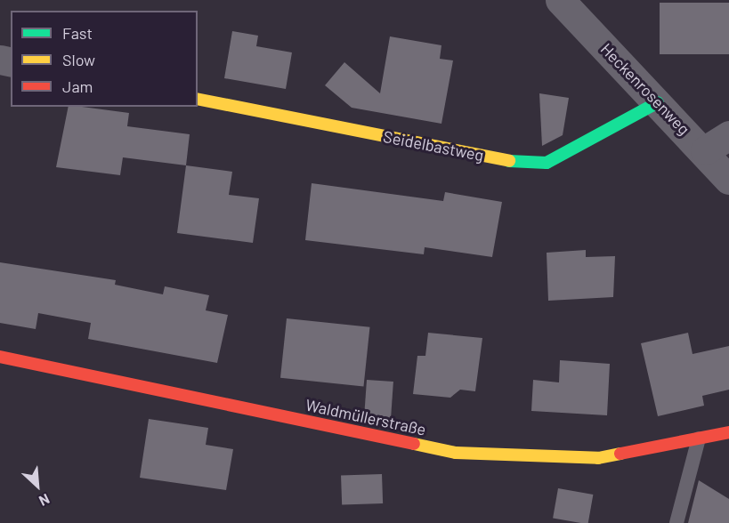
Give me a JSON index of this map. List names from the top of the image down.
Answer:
{
  "streets": {
    "street": ["Heckenrosenweg", "Seidelbastweg", "Waldmüllerstraße"]
  },
  "crossings": [
    ["Heckenrosenweg", "Seidelbastweg"]
  ],
  "legend": ["Fast", "Slow", "Jam"],
  "north": "bottom right"
}
